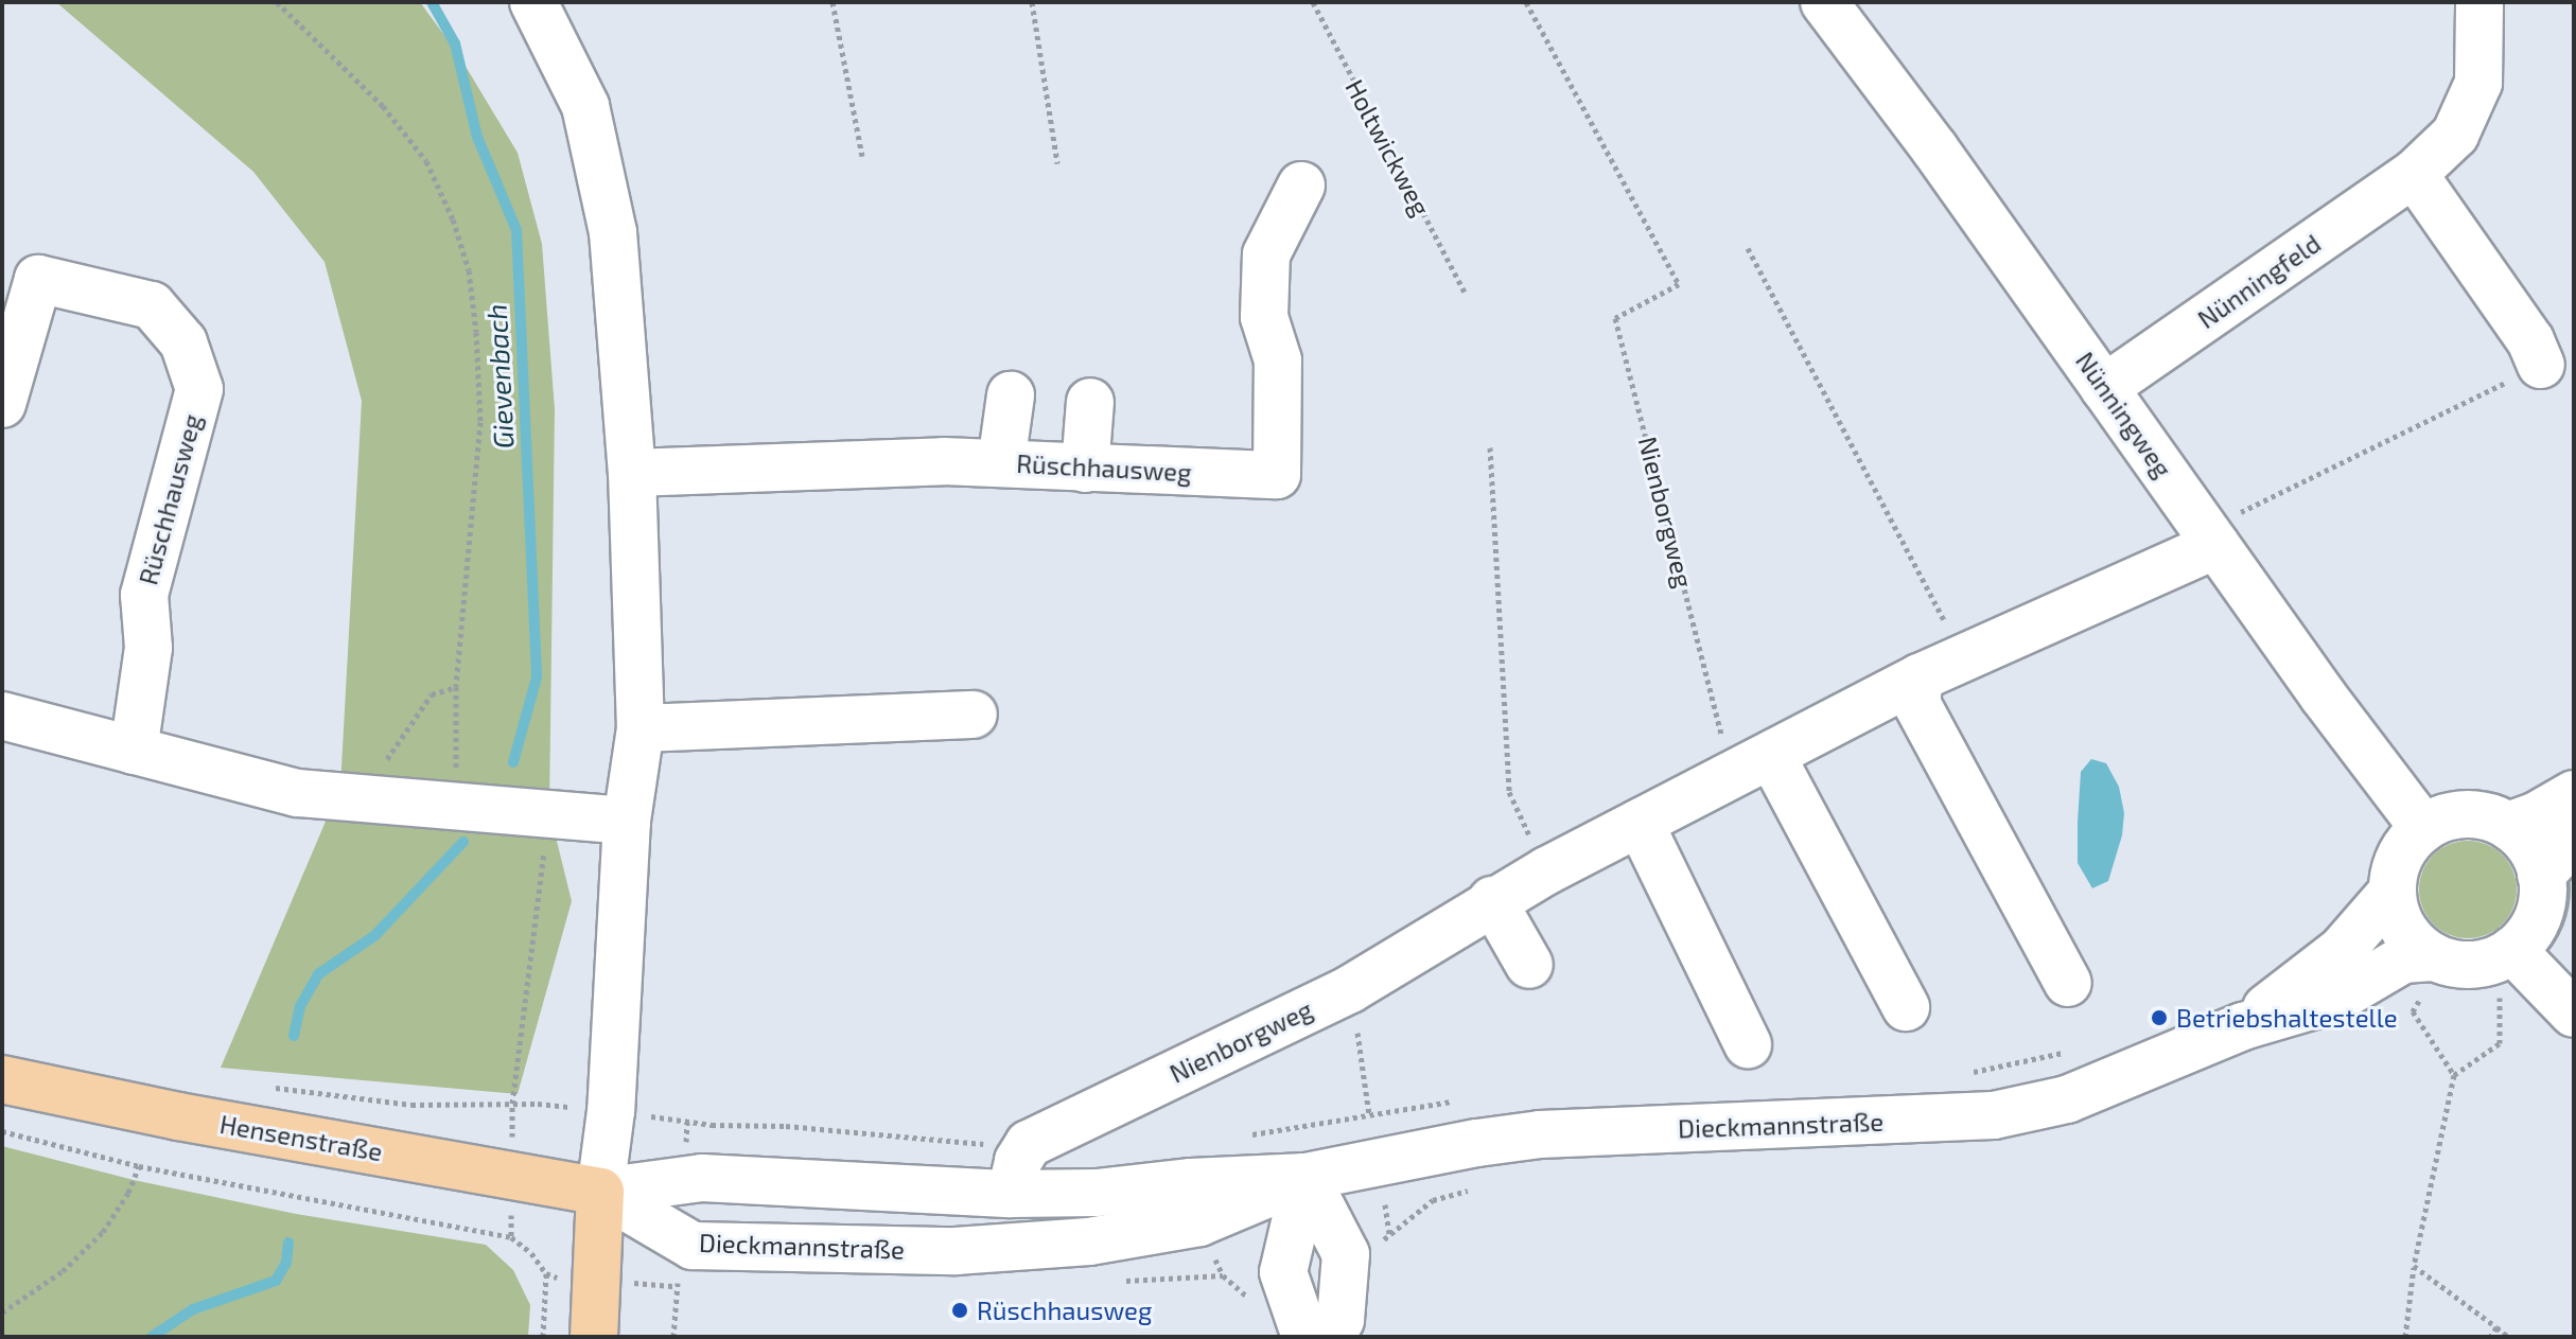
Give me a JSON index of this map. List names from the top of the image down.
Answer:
{
  "streets": {
    "main road": ["Hensenstraße"],
    "street": [
      "Nünningfeld",
      "Nünningweg",
      "Rüschhausweg",
      "Nienborgweg",
      "Dieckmannstraße"
    ],
    "path": ["Holtwickweg"]
  },
  "crossings": [
    ["Nünningfeld", "Nünningweg"],
    ["Nünningweg", "Nienborgweg"],
    ["Nünningweg", "Dieckmannstraße"],
    ["Nienborgweg", "Dieckmannstraße"],
    ["Dieckmannstraße", "Hensenstraße"]
  ],
  "water": ["Gievenbach"],
  "places": ["Betriebshaltestelle", "Rüschhausweg"]
}
